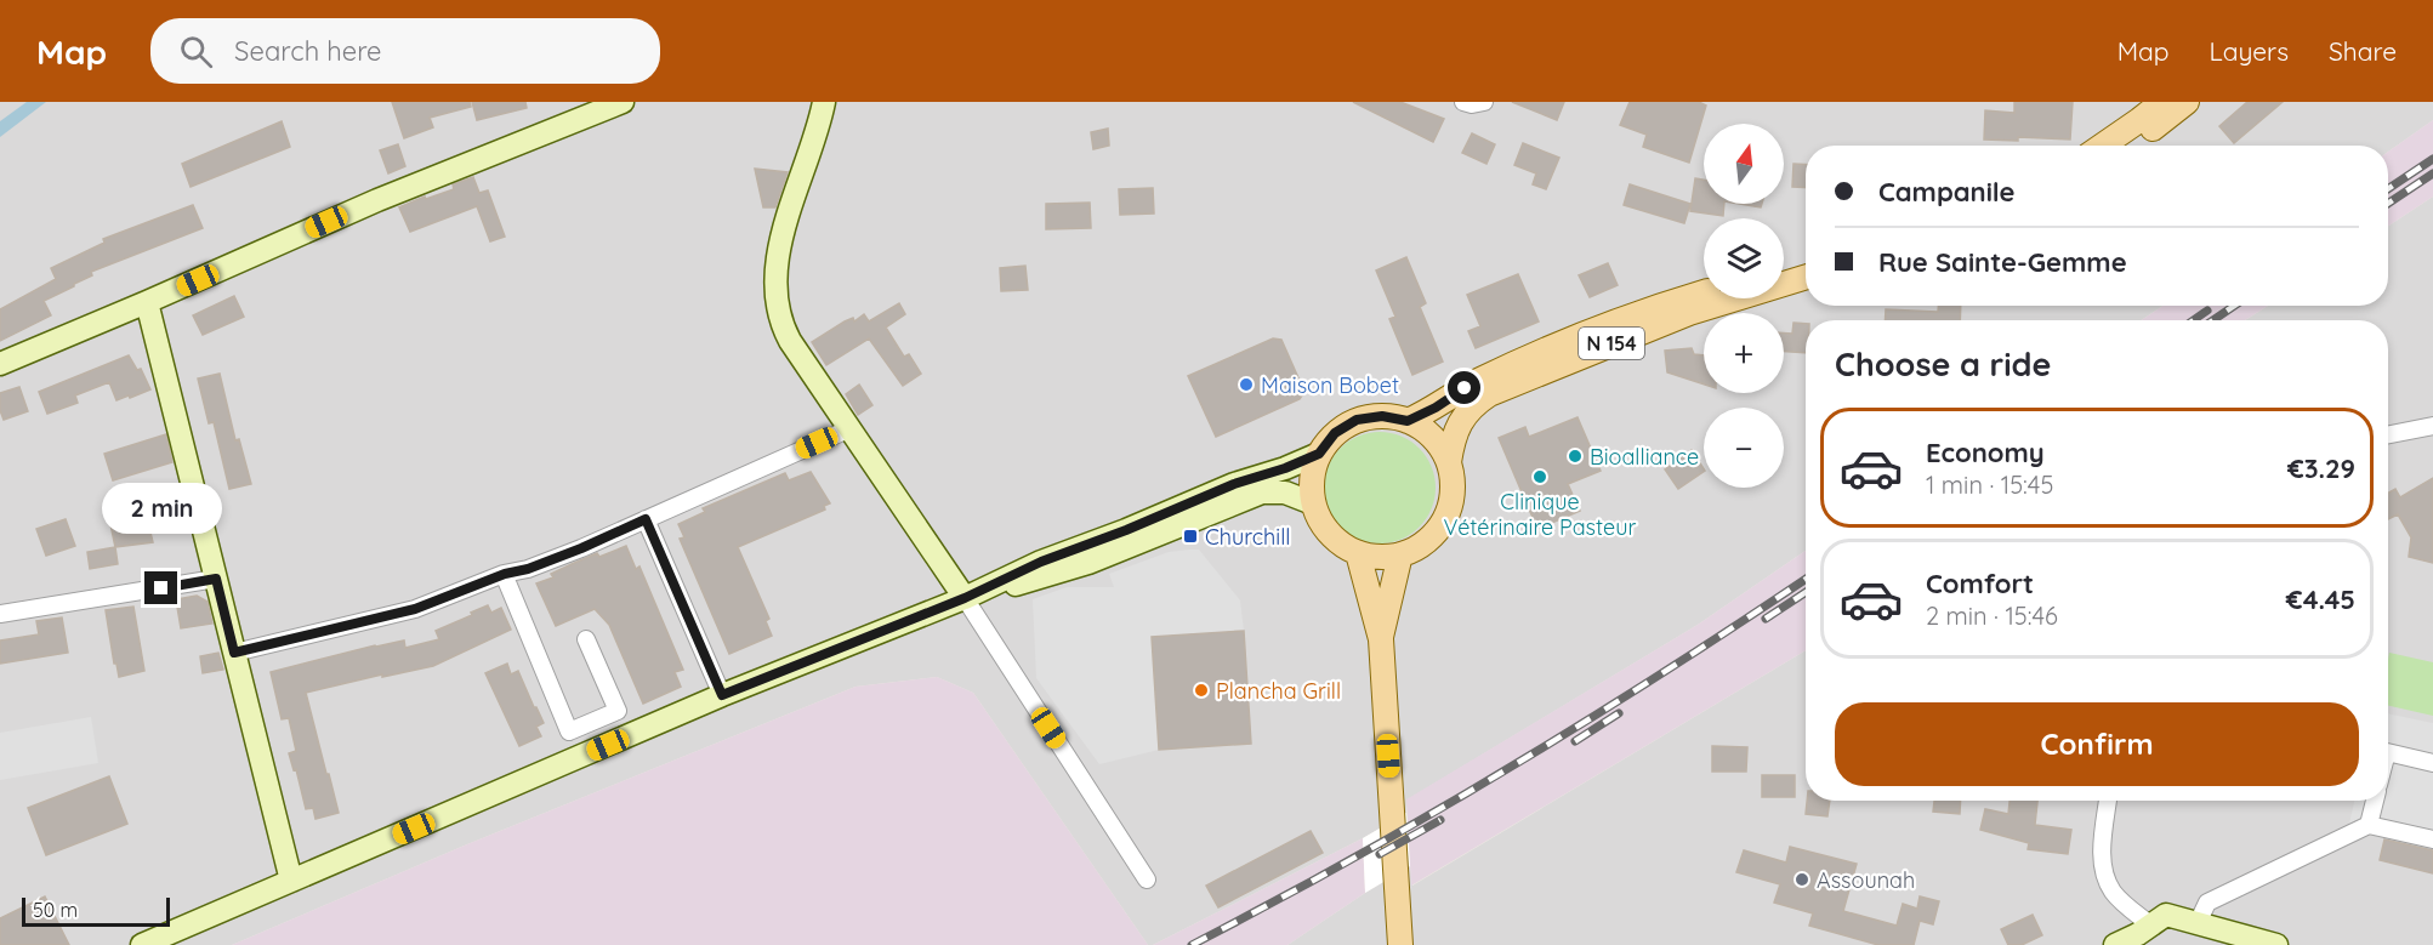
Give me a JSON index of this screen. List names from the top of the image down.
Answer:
{
  "streets": {
    "main road": ["N 154"]
  },
  "places": {
    "other": [
      "Maison Bobet",
      "Bioalliance",
      "Clinique Vétérinaire Pasteur",
      "Plancha Grill",
      "Assounah"
    ],
    "transit": ["Churchill"]
  },
  "scale_bar": "50 m",
  "north": "top",
  "page": {
    "header": "Map",
    "search": "Search here",
    "nav": ["Map", "Layers", "Share"],
    "map_buttons": ["+", "−"],
    "banner": ["Campanile", "Rue Sainte-Gemme"],
    "heading": "Choose a ride",
    "list": [
      {
        "name": "Economy",
        "note": "1 min · 15:45",
        "value": "€3.29"
      },
      {
        "name": "Comfort",
        "note": "2 min · 15:46",
        "value": "€4.45"
      }
    ],
    "bubble": "2 min",
    "buttons": "Confirm",
    "scale": "50 m"
  }
}
